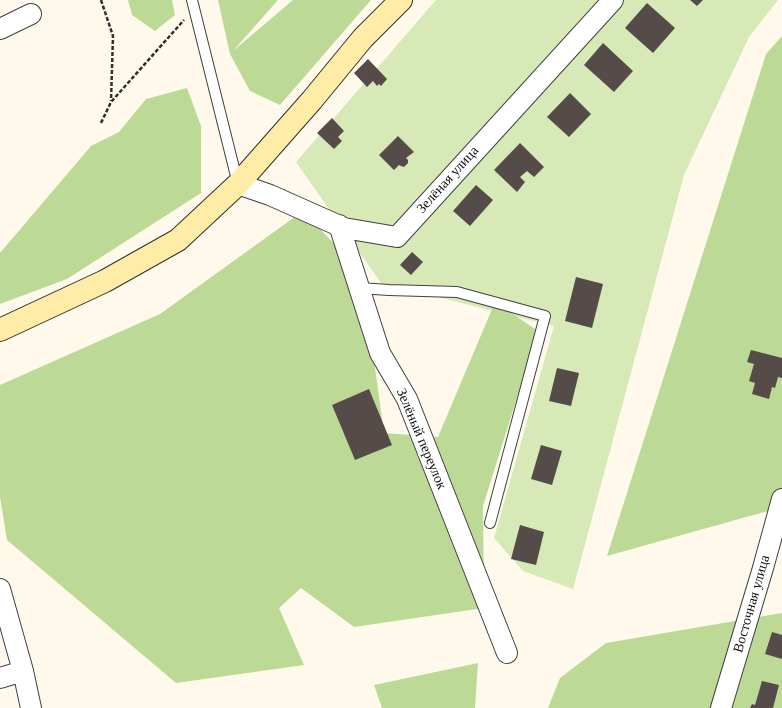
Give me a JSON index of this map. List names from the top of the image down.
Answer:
{
  "streets": {
    "street": ["Зелёная улица", "Зелёный переулок", "Восточная улица"]
  },
  "crossings": [
    ["Зелёная улица", "Зелёный переулок"]
  ]
}
